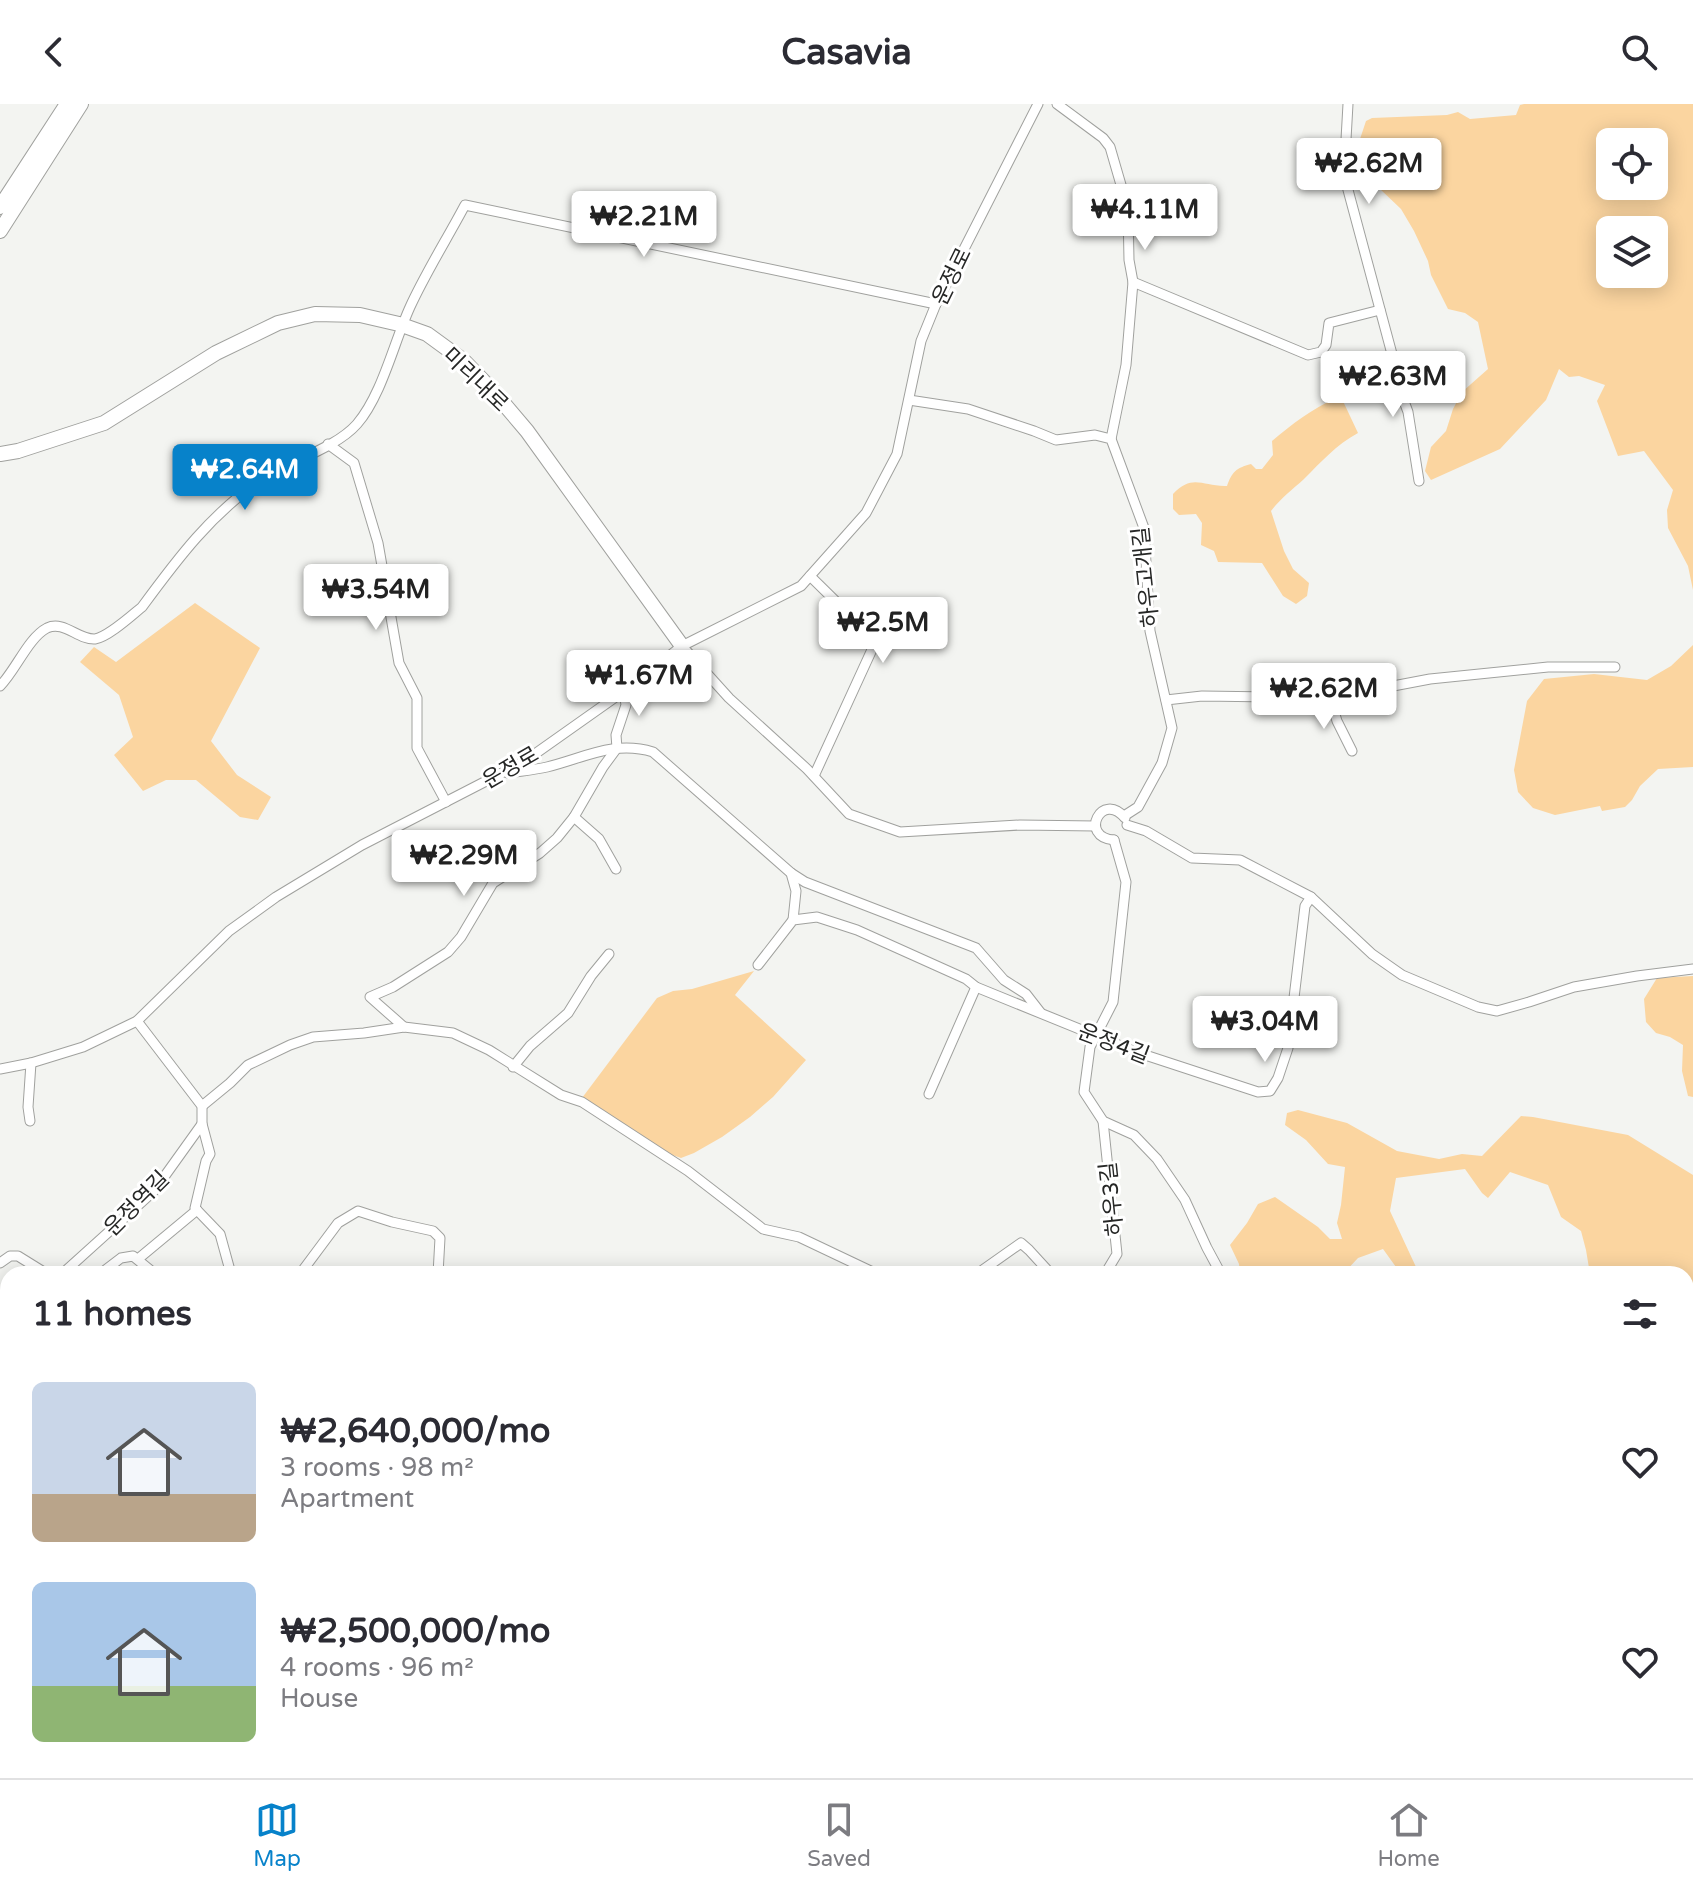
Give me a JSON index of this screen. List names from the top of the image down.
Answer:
{
  "streets": {
    "street": [
      "운정로",
      "미리내로",
      "하우고개길",
      "운정4길",
      "하우3길",
      "운정역길"
    ]
  },
  "crossings": [
    ["운정로", "미리내로"],
    ["운정로", "운정4길"]
  ],
  "page": {
    "header": "Casavia",
    "price": [
      "₩2.62M",
      "₩4.11M",
      "₩2.21M",
      "₩2.63M",
      "₩2.64M",
      "₩3.54M",
      "₩2.5M",
      "₩1.67M",
      "₩2.62M",
      "₩2.29M",
      "₩3.04M"
    ],
    "heading": "11 homes",
    "list": [
      {
        "name": "₩2,640,000/mo",
        "note": "3 rooms · 98 m² · Apartment"
      },
      {
        "name": "₩2,500,000/mo",
        "note": "4 rooms · 96 m² · House"
      }
    ],
    "tabs": ["Map", "Saved", "Home"]
  }
}
